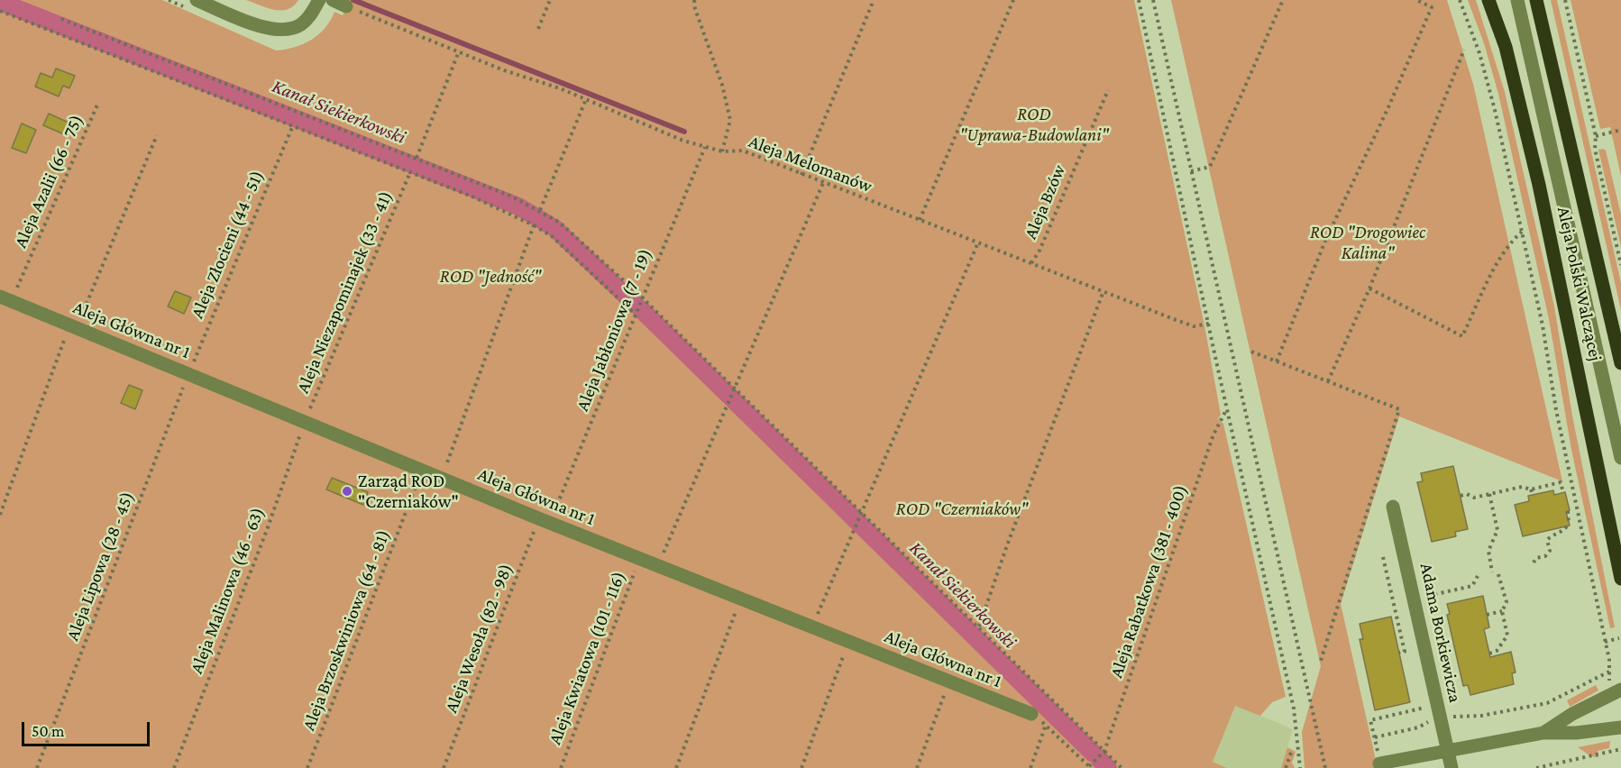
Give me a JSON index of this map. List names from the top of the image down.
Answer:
{
  "streets": {
    "main road": ["Aleja Polski Walczącej"],
    "street": ["Aleja Główna nr 1", "Adama Borkiewicza"],
    "path": [
      "Aleja Melomanów",
      "Aleja Azalii (66 - 75)",
      "Aleja Bzów",
      "Aleja Złocieni (44 - 51)",
      "Aleja Niezapominajek (33 - 41)",
      "Aleja Jabłoniowa (7 - 19)",
      "Aleja Lipowa (28 - 45)",
      "Aleja Rabatkowa (381 - 400)",
      "Aleja Malinowa (46 - 63)",
      "Aleja Brzoskwiniowa (64 - 81)",
      "Aleja Wesoła (82 - 98)",
      "Aleja Kwiatowa (101 - 116)"
    ]
  },
  "crossings": [
    ["Aleja Melomanów", "Aleja Bzów"],
    ["Aleja Melomanów", "Aleja Jabłoniowa (7 - 19)"],
    ["Aleja Azalii (66 - 75)", "Aleja Główna nr 1"],
    ["Aleja Złocieni (44 - 51)", "Aleja Główna nr 1"],
    ["Aleja Złocieni (44 - 51)", "Aleja Lipowa (28 - 45)"],
    ["Aleja Niezapominajek (33 - 41)", "Aleja Główna nr 1"],
    ["Aleja Niezapominajek (33 - 41)", "Aleja Malinowa (46 - 63)"],
    ["Aleja Główna nr 1", "Aleja Jabłoniowa (7 - 19)"],
    ["Aleja Główna nr 1", "Aleja Lipowa (28 - 45)"],
    ["Aleja Główna nr 1", "Aleja Malinowa (46 - 63)"],
    ["Aleja Główna nr 1", "Aleja Brzoskwiniowa (64 - 81)"],
    ["Aleja Główna nr 1", "Aleja Wesoła (82 - 98)"],
    ["Aleja Główna nr 1", "Aleja Kwiatowa (101 - 116)"],
    ["Aleja Jabłoniowa (7 - 19)", "Aleja Wesoła (82 - 98)"]
  ],
  "water": ["Kanał Siekierkowski"],
  "parks": [
    "ROD \"Uprawa-Budowlani\"",
    "ROD \"Drogowiec Kalina\"",
    "ROD \"Jedność\"",
    "ROD \"Czerniaków\""
  ],
  "places": ["Zarząd ROD \"Czerniaków\""],
  "scale_bar": "50 m"
}
